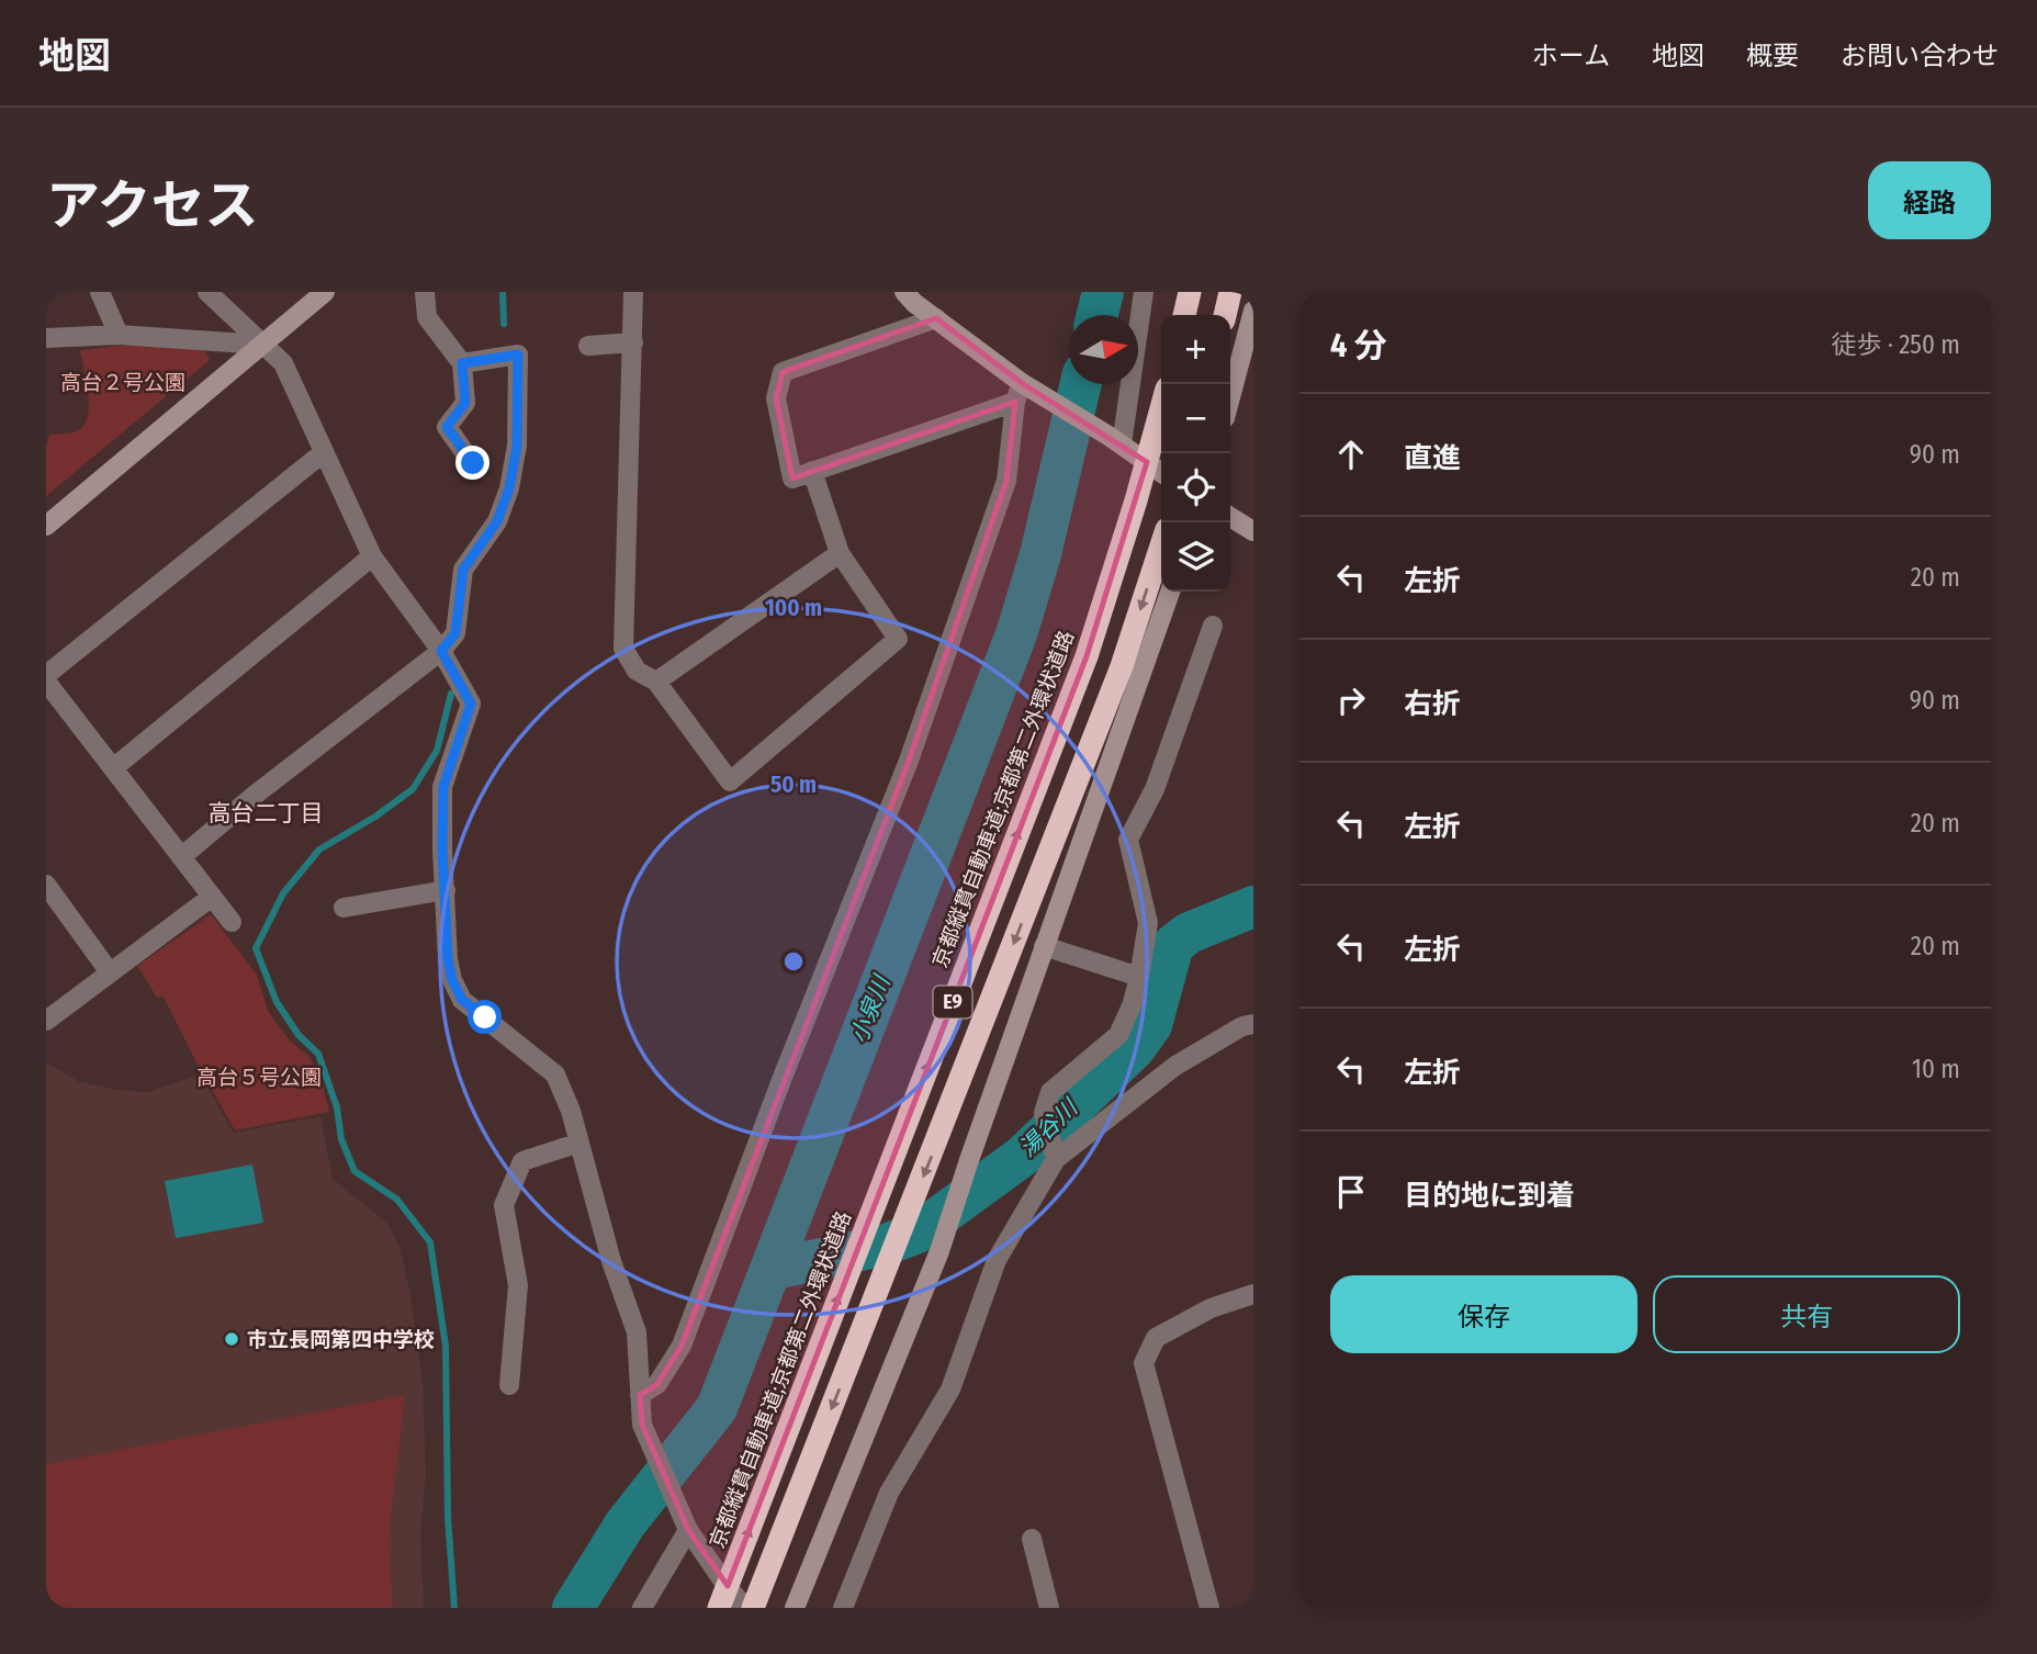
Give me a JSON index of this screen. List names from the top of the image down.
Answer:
{
  "streets": {
    "highway": ["京都縦貫自動車道;京都第二外環状道路", "E9"]
  },
  "districts": ["高台二丁目"],
  "water": ["小泉川", "湯谷川"],
  "parks": ["高台２号公園", "高台５号公園"],
  "places": ["市立長岡第四中学校"],
  "north": "right",
  "page": {
    "header": "地図",
    "nav": [
      "ホーム",
      "地図",
      "概要",
      "お問い合わせ"
    ],
    "title": "アクセス",
    "buttons": [
      "経路",
      ["保存", "共有"]
    ],
    "heading": ["4 分", "徒歩 · 250 m"],
    "map_buttons": ["+", "−"],
    "list": [
      ["直進", "90 m"],
      ["左折", "20 m"],
      ["右折", "90 m"],
      ["左折", "20 m"],
      ["左折", "20 m"],
      ["左折", "10 m"],
      "目的地に到着"
    ]
  },
  "rings": ["100 m", "50 m"]
}
